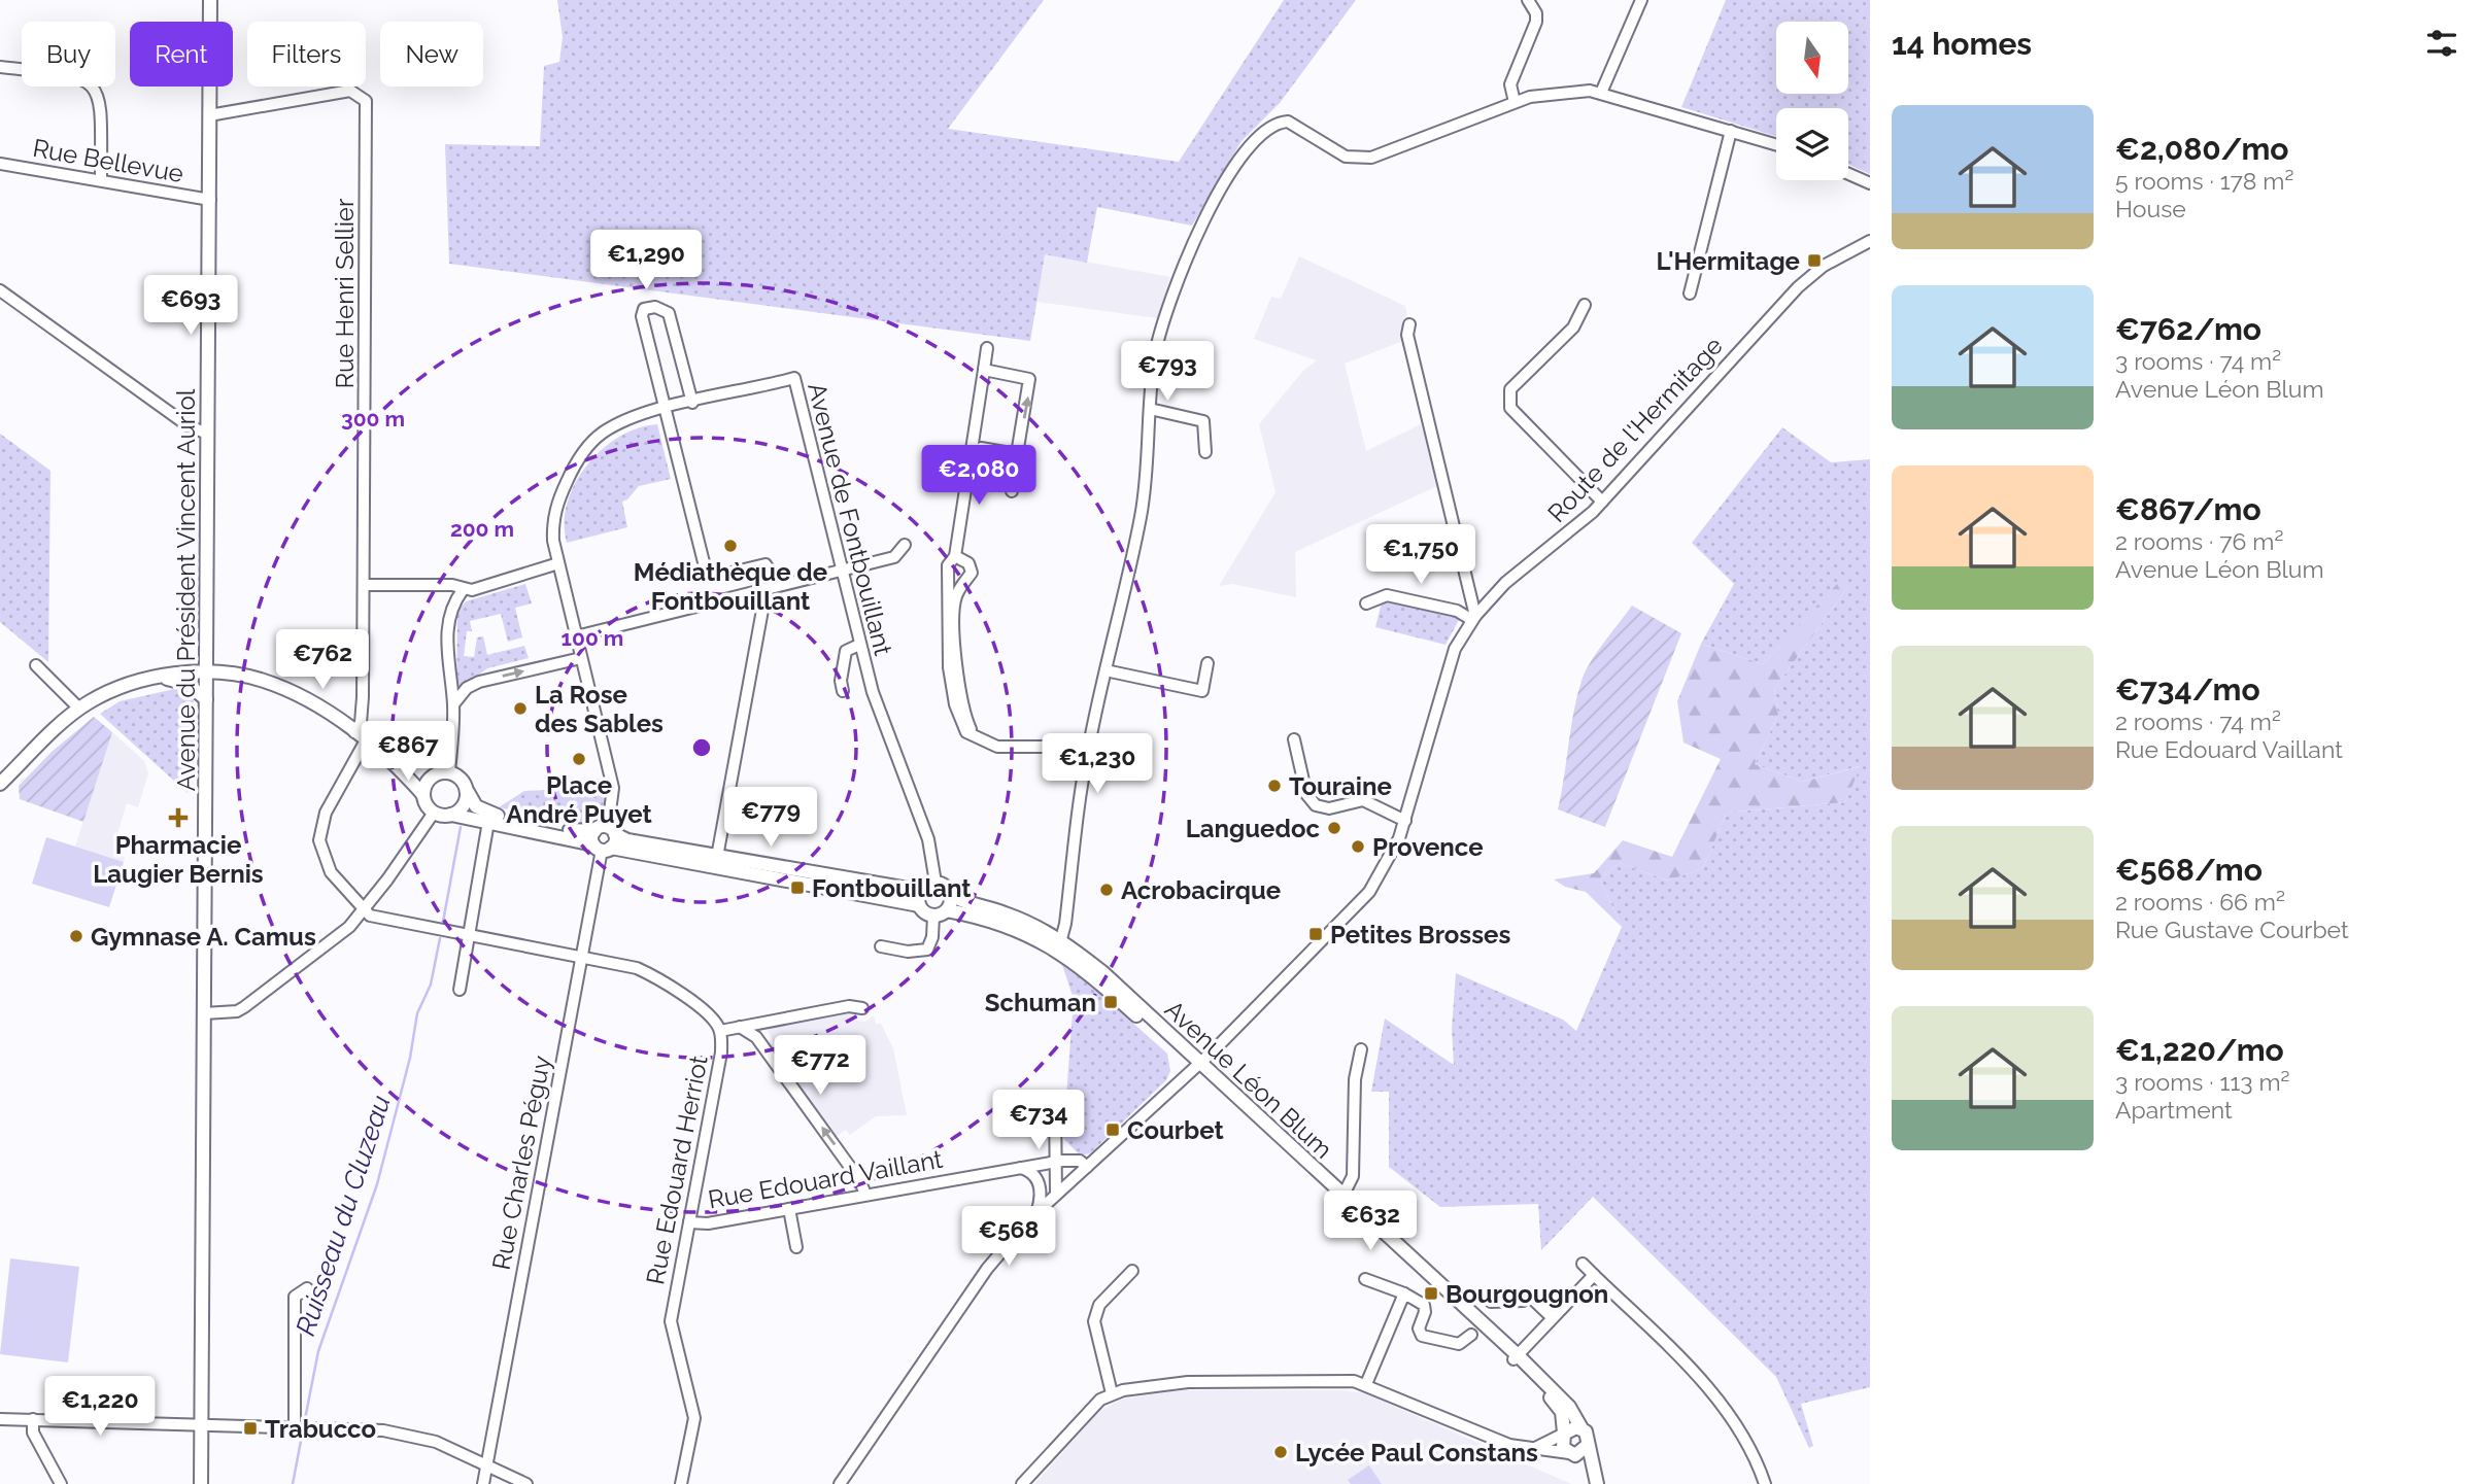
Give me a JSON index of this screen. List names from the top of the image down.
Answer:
{
  "streets": {
    "main road": ["Avenue du Président Vincent Auriol", "Avenue Léon Blum"],
    "street": [
      "Rue Bellevue",
      "Rue Henri Sellier",
      "Route de l'Hermitage",
      "Avenue de Fontbouillant",
      "Rue Charles Péguy",
      "Rue Edouard Herriot",
      "Rue Edouard Vaillant"
    ]
  },
  "crossings": [
    ["Rue Bellevue", "Avenue du Président Vincent Auriol"],
    ["Rue Henri Sellier", "Avenue du Président Vincent Auriol"],
    ["Route de l'Hermitage", "Avenue Léon Blum"],
    ["Route de l'Hermitage", "Rue Edouard Vaillant"],
    ["Avenue de Fontbouillant", "Avenue Léon Blum"],
    ["Avenue de Fontbouillant", "Rue Charles Péguy"],
    ["Avenue Léon Blum", "Rue Charles Péguy"],
    ["Rue Charles Péguy", "Rue Edouard Herriot"],
    ["Rue Edouard Herriot", "Rue Edouard Vaillant"]
  ],
  "water": ["Ruisseau du Cluzeau"],
  "places": {
    "transit": [
      "L'Hermitage",
      "Fontbouillant",
      "Petites Brosses",
      "Schuman",
      "Courbet",
      "Bourgougnon",
      "Trabucco"
    ],
    "other": [
      "Médiathèque de Fontbouillant",
      "La Rose des Sables",
      "Place André Puyet",
      "Touraine",
      "Languedoc",
      "Provence",
      "Acrobacirque",
      "Gymnase A. Camus",
      "Lycée Paul Constans"
    ],
    "health": ["Pharmacie Laugier Bernis"]
  },
  "north": "bottom",
  "page": {
    "heading": "14 homes",
    "chip": [
      "Buy",
      "Rent",
      "Filters",
      "New"
    ],
    "list": [
      {
        "name": "€2,080/mo",
        "note": "5 rooms · 178 m² · House"
      },
      {
        "name": "€762/mo",
        "note": "3 rooms · 74 m² · Avenue Léon Blum"
      },
      {
        "name": "€867/mo",
        "note": "2 rooms · 76 m² · Avenue Léon Blum"
      },
      {
        "name": "€734/mo",
        "note": "2 rooms · 74 m² · Rue Edouard Vaillant"
      },
      {
        "name": "€568/mo",
        "note": "2 rooms · 66 m² · Rue Gustave Courbet"
      },
      {
        "name": "€1,220/mo",
        "note": "3 rooms · 113 m² · Apartment"
      }
    ],
    "price": [
      "€1,290",
      "€693",
      "€793",
      "€2,080",
      "€1,750",
      "€762",
      "€867",
      "€1,230",
      "€779",
      "€772",
      "€734",
      "€632",
      "€568",
      "€1,220"
    ]
  },
  "rings": ["300 m", "200 m", "100 m"]
}
